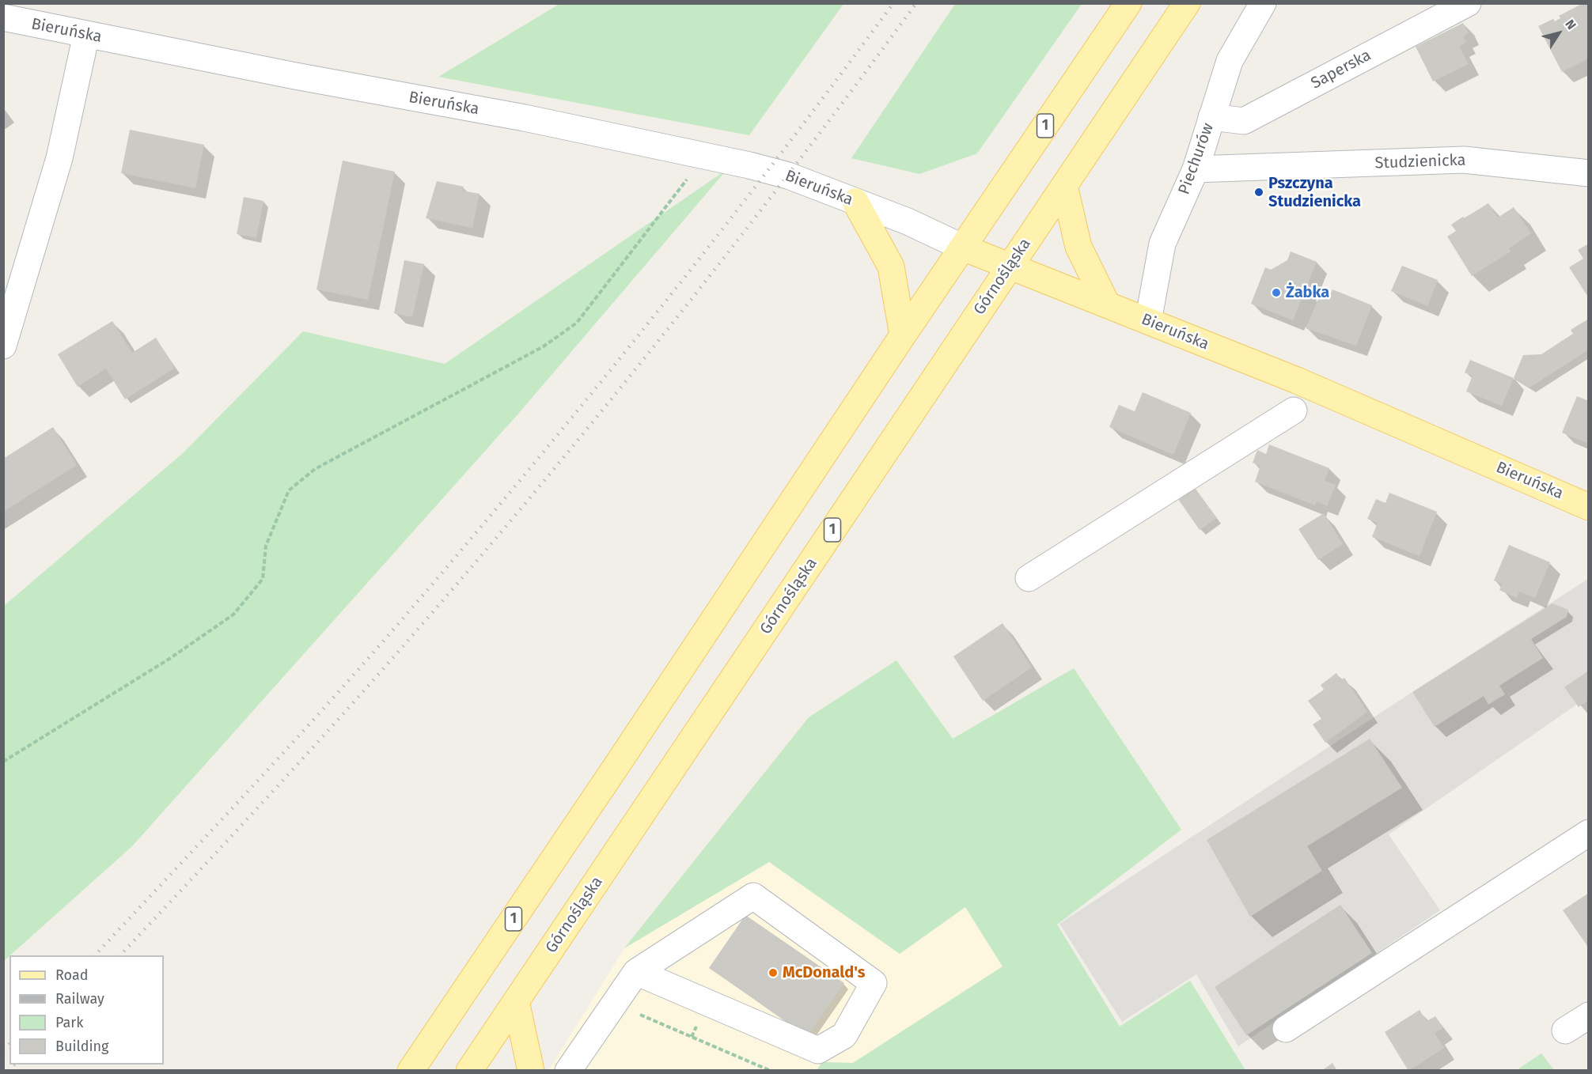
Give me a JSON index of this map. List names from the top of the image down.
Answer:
{
  "streets": {
    "main road": ["Bieruńska", "1", "Górnośląska"],
    "street": ["Saperska", "Piechurów", "Studzienicka"]
  },
  "crossings": [
    ["Bieruńska", "1"],
    ["Bieruńska", "Piechurów"],
    ["Bieruńska", "Górnośląska"],
    ["Saperska", "Piechurów"],
    ["Piechurów", "Studzienicka"]
  ],
  "places": ["Pszczyna Studzienicka", "Żabka", "McDonald's"],
  "legend": [
    "Road",
    "Railway",
    "Park",
    "Building"
  ],
  "north": "top right"
}
